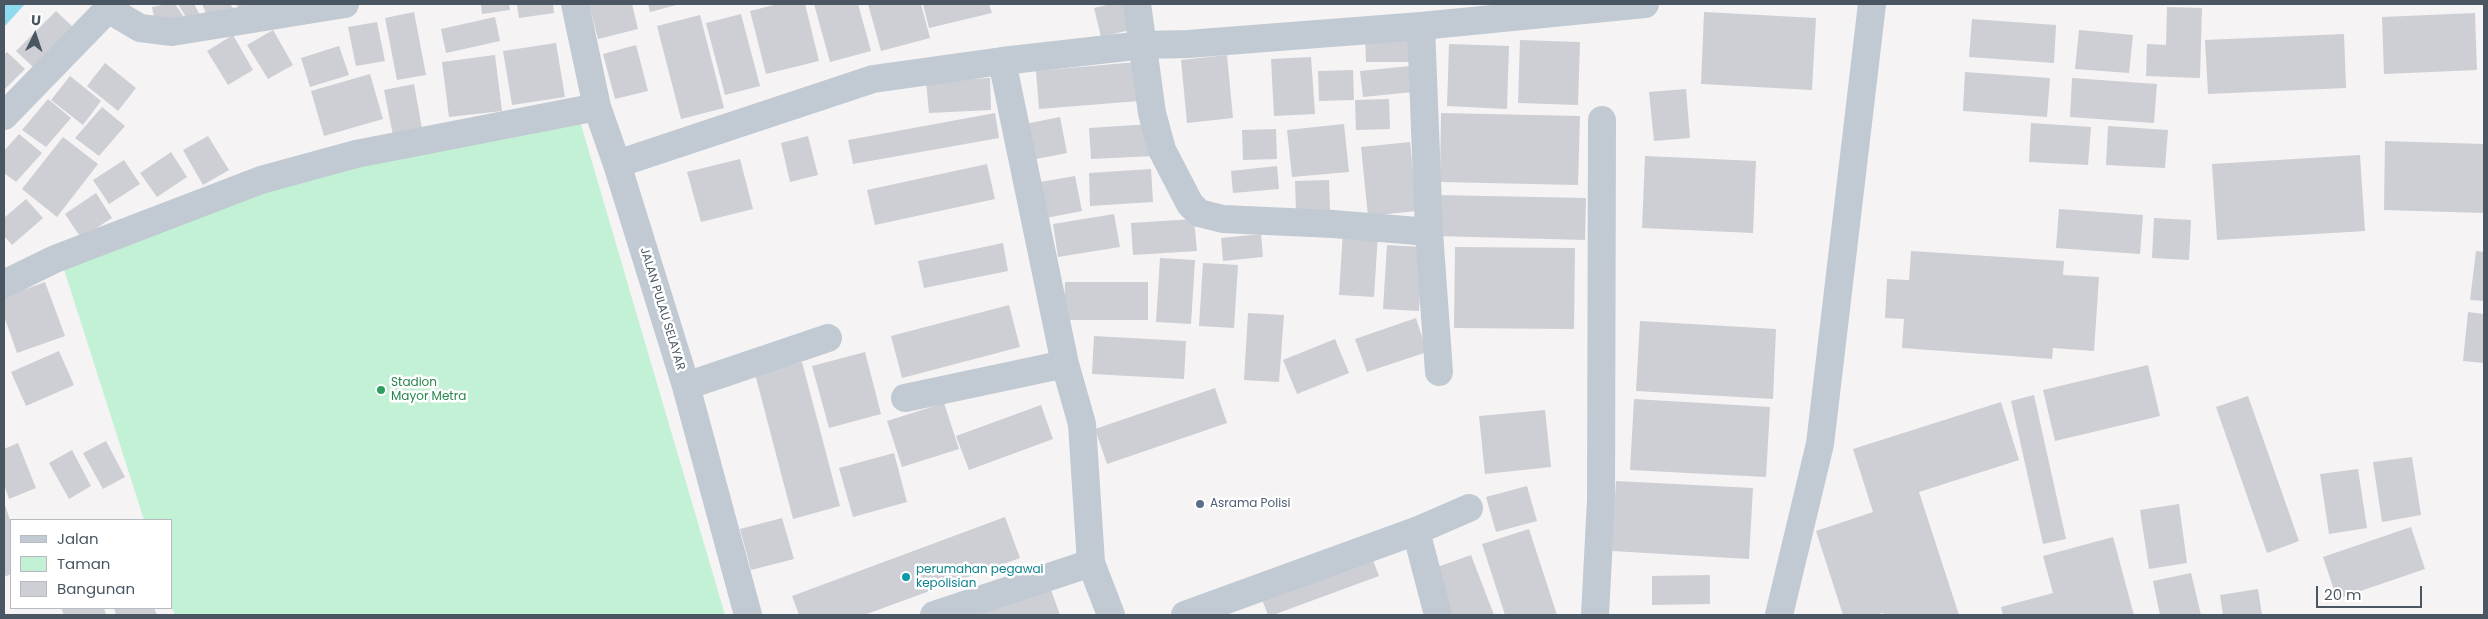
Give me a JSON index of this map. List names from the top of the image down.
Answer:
{
  "streets": {
    "street": ["JALAN PULAU SELAYAR"]
  },
  "places": ["Stadion Mayor Metra", "Asrama Polisi", "perumahan pegawai kepolisian"],
  "legend": ["Jalan", "Taman", "Bangunan"],
  "scale_bar": "20 m",
  "north": "top"
}
